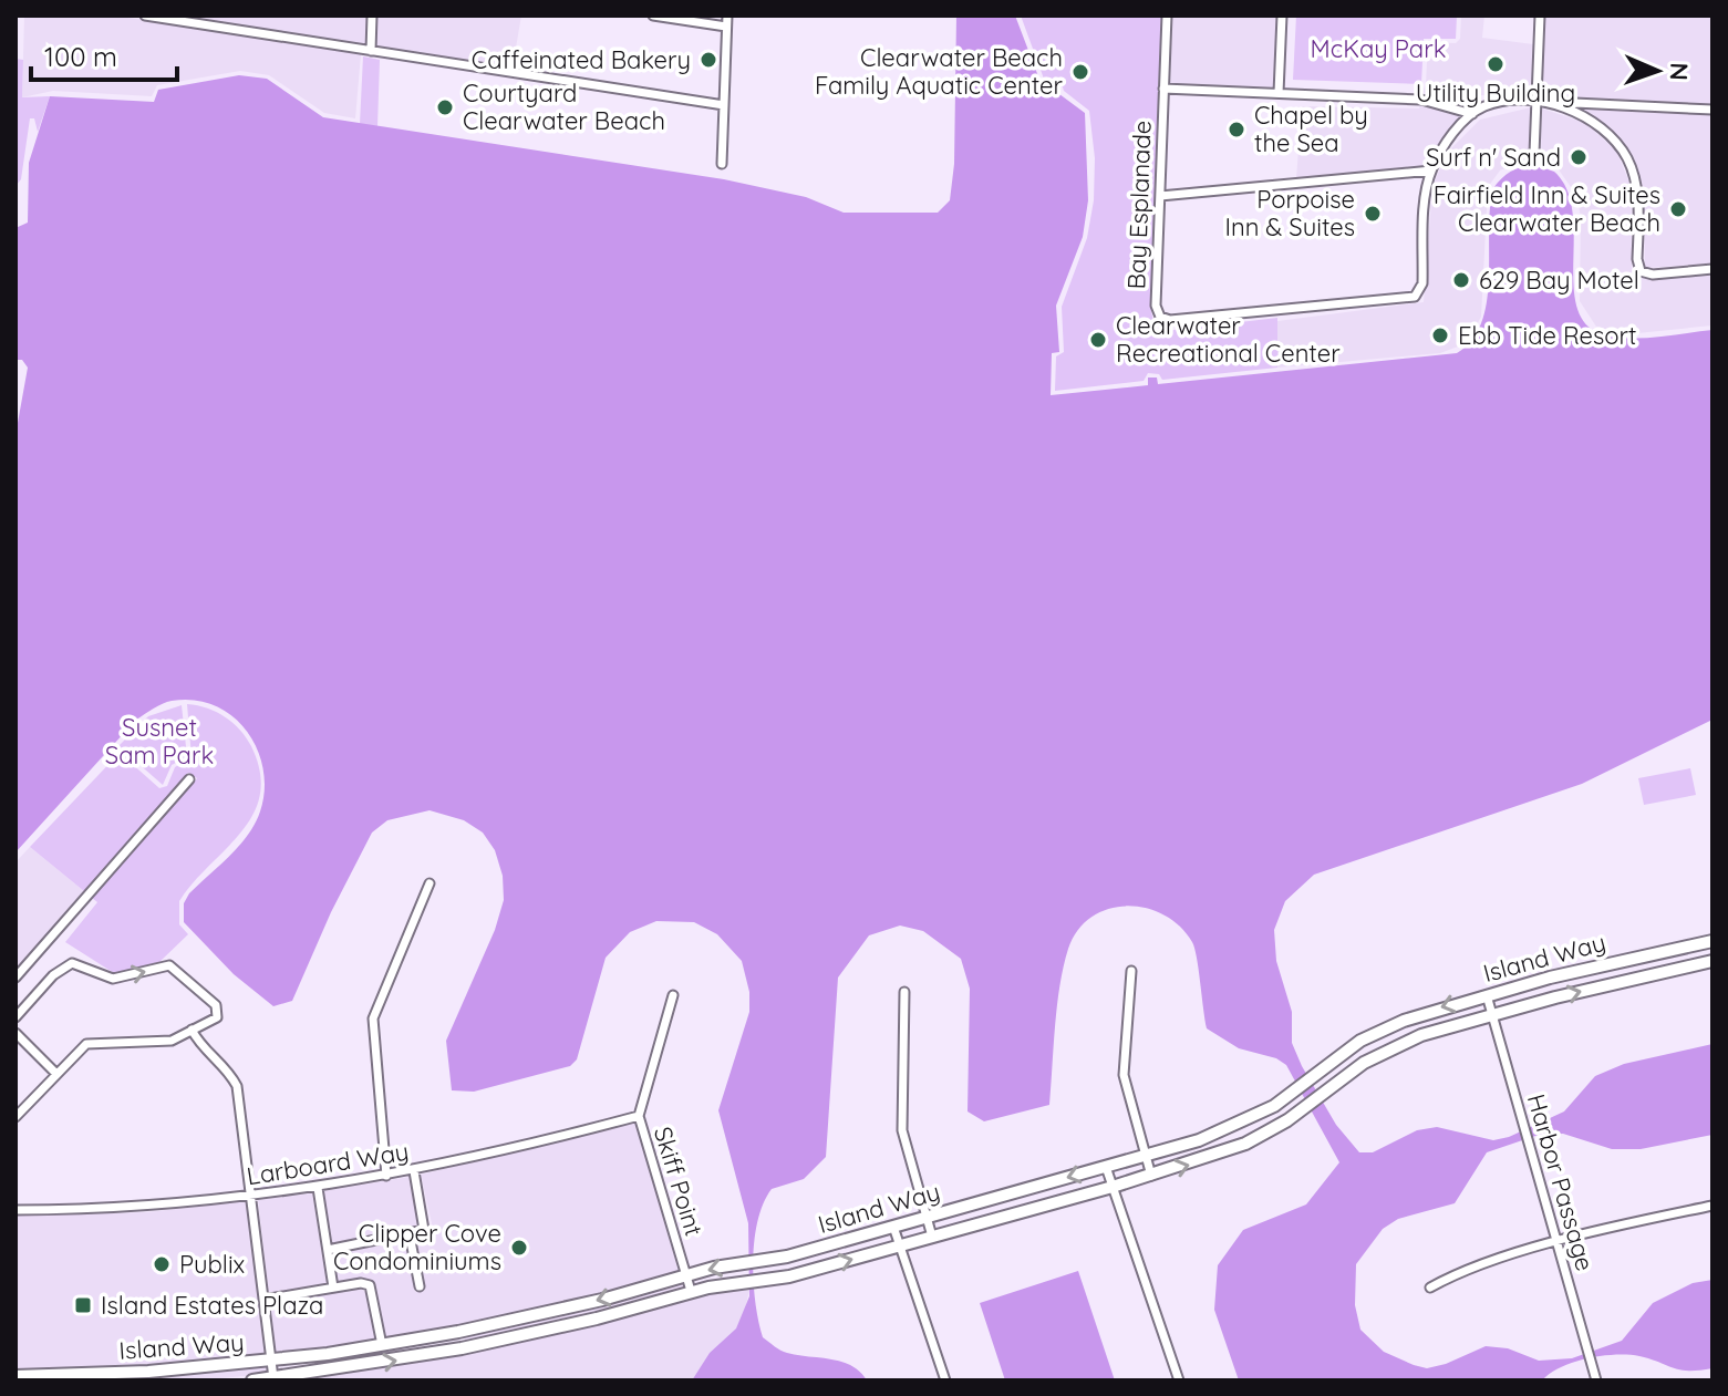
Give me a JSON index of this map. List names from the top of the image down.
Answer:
{
  "streets": {
    "street": [
      "Bay Esplanade",
      "Island Way",
      "Larboard Way",
      "Skiff Point",
      "Harbor Passage"
    ]
  },
  "crossings": [
    ["Island Way", "Skiff Point"],
    ["Island Way", "Harbor Passage"],
    ["Larboard Way", "Skiff Point"]
  ],
  "parks": ["McKay Park", "Susnet Sam Park"],
  "places": {
    "other": [
      "Caffeinated Bakery",
      "Utility Building",
      "Clearwater Beach Family Aquatic Center",
      "Courtyard Clearwater Beach",
      "Chapel by the Sea",
      "Surf n' Sand",
      "Fairfield Inn & Suites Clearwater Beach",
      "Porpoise Inn & Suites",
      "629 Bay Motel",
      "Ebb Tide Resort",
      "Clearwater Recreational Center",
      "Clipper Cove Condominiums",
      "Publix"
    ],
    "transit": ["Island Estates Plaza"]
  },
  "scale_bar": "100 m",
  "north": "right"
}
